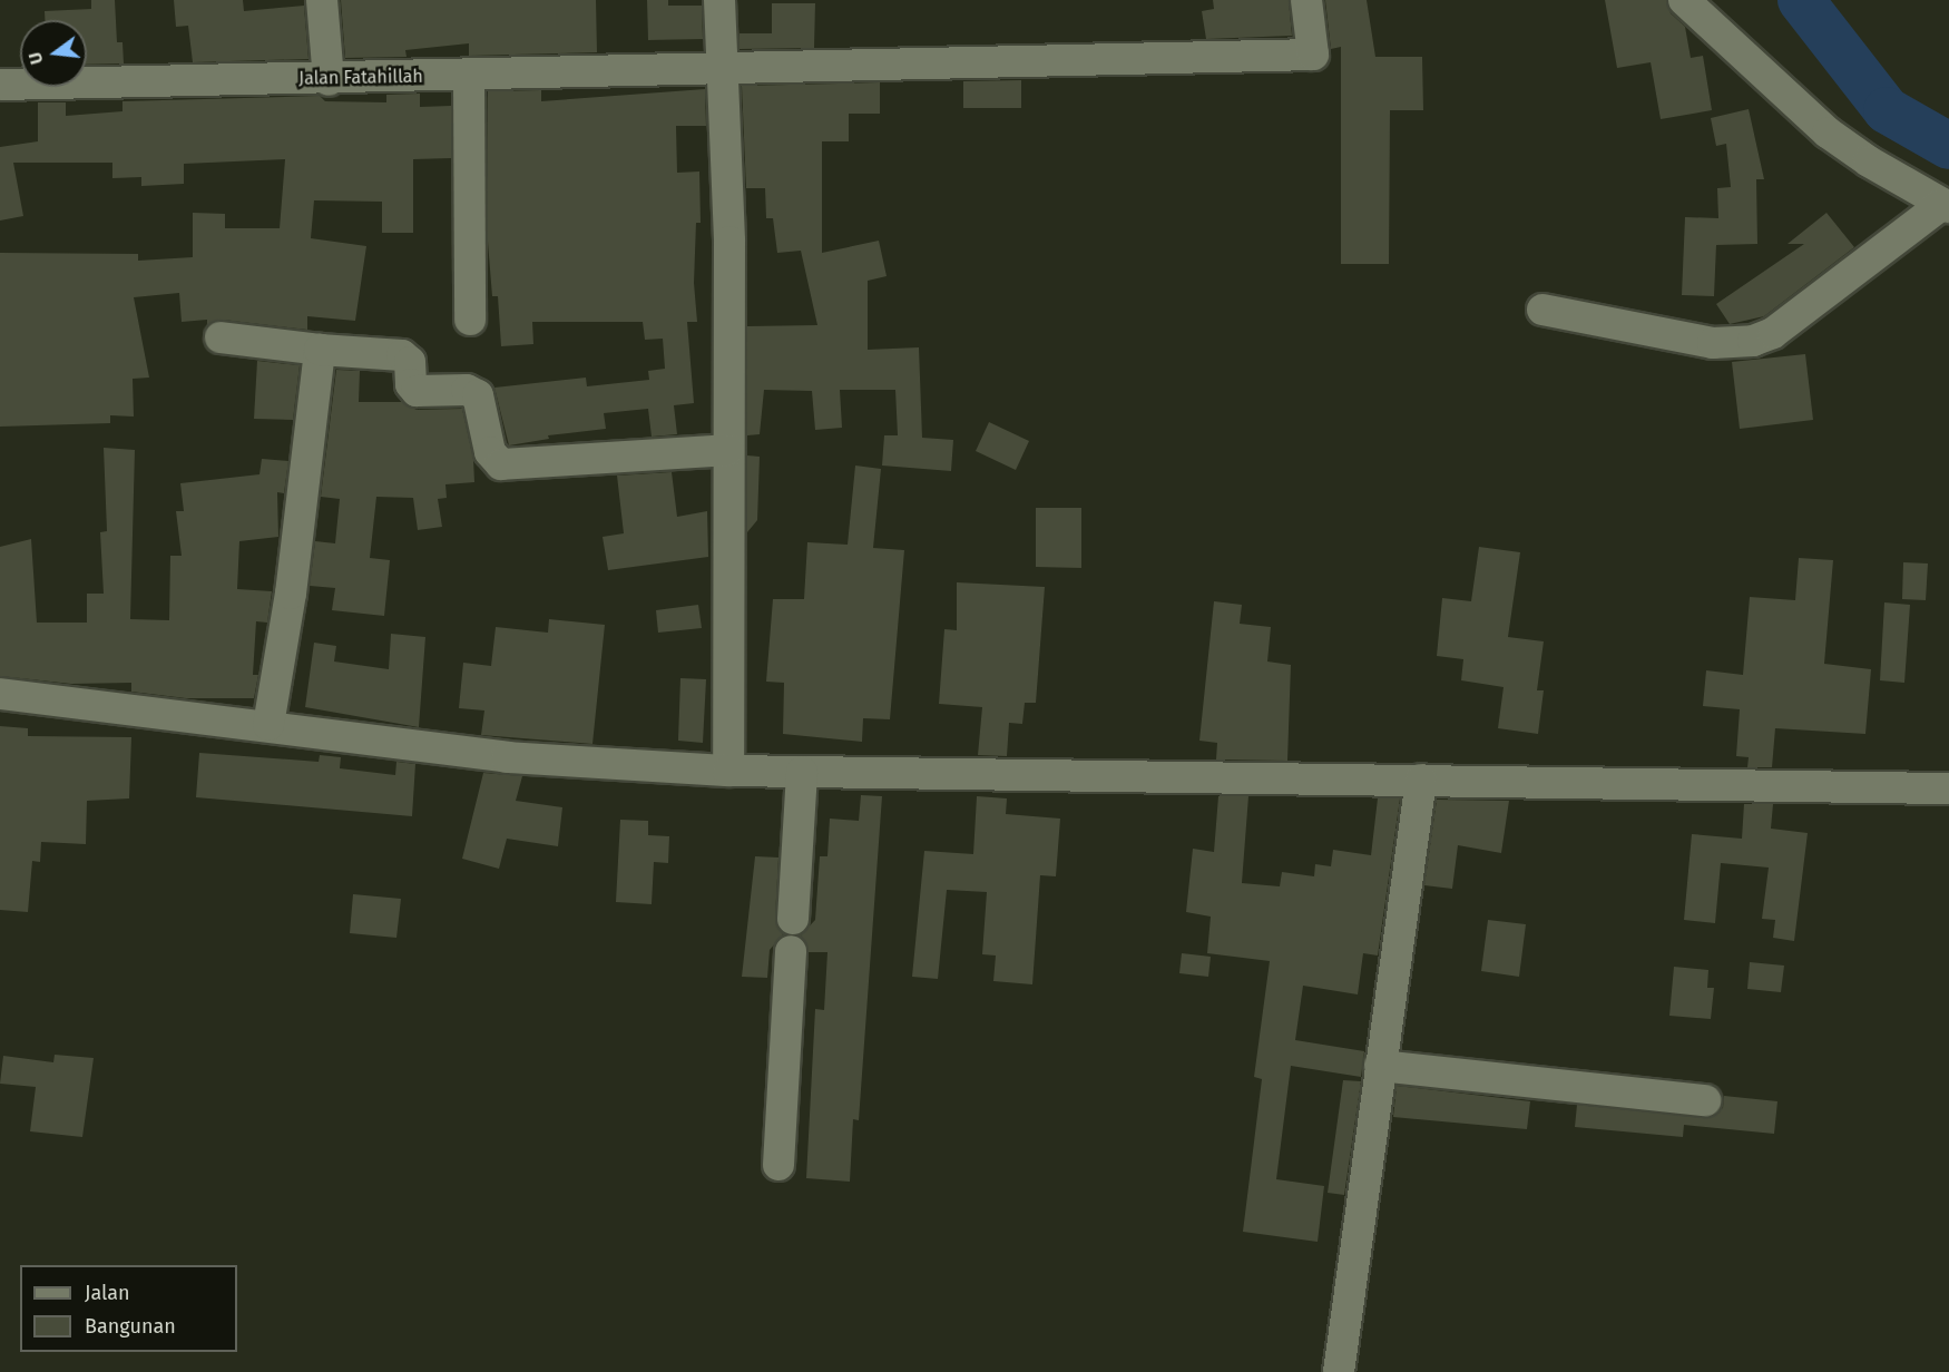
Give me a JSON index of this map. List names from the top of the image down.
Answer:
{
  "streets": {
    "street": ["Jalan Fatahillah"]
  },
  "legend": ["Jalan", "Bangunan"],
  "north": "left"
}
